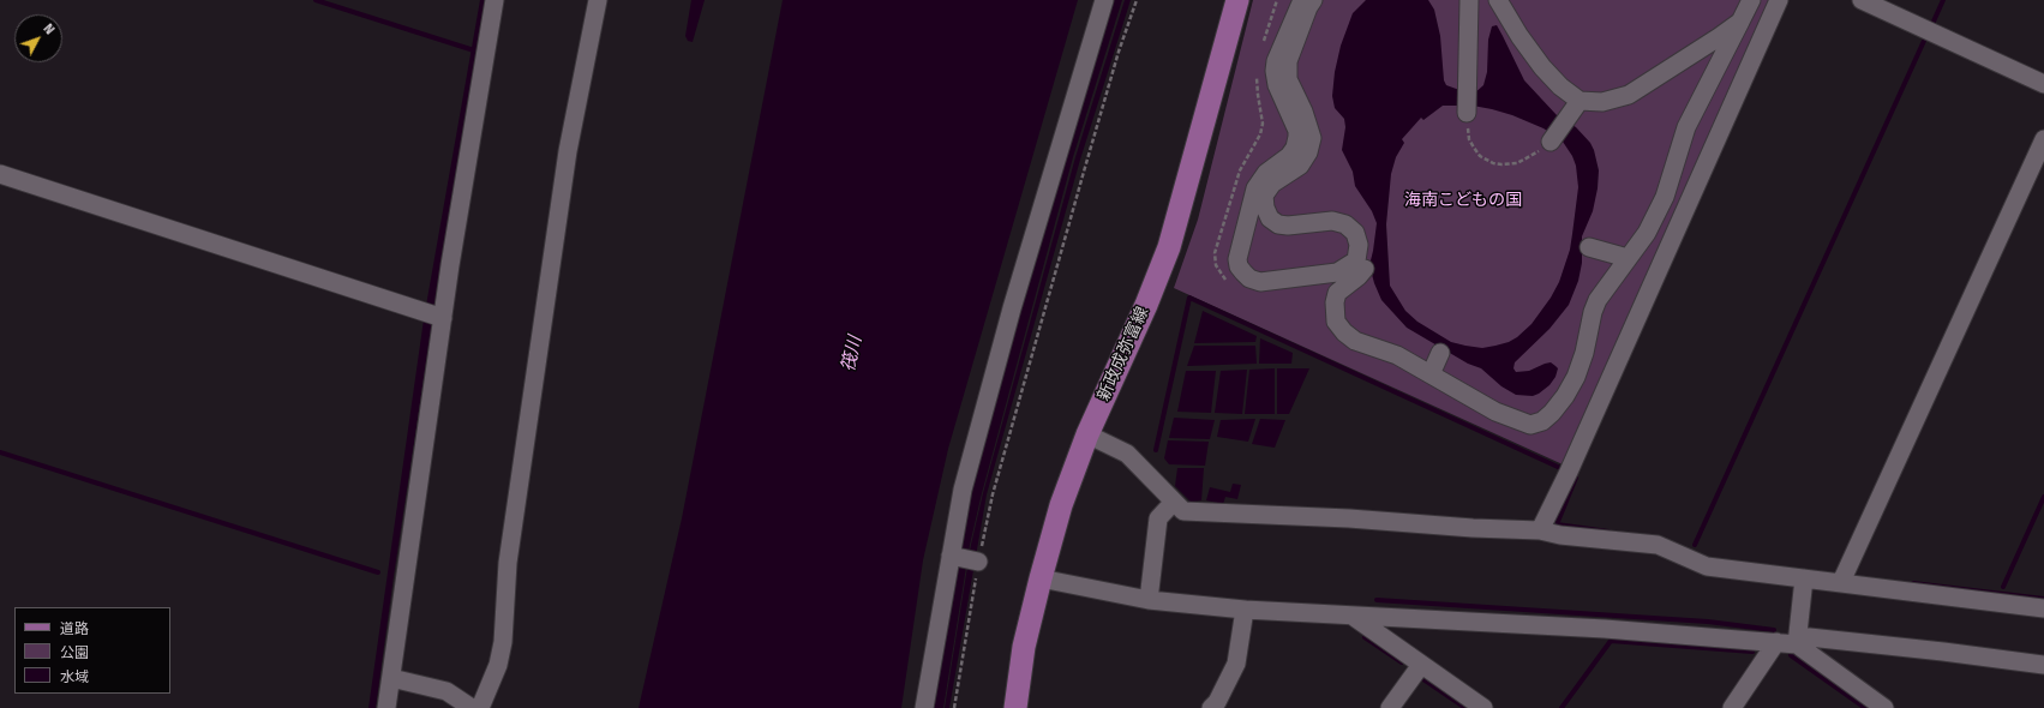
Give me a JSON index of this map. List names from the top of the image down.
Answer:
{
  "streets": {
    "main road": ["新政成弥富線"]
  },
  "water": ["筏川"],
  "parks": ["海南こどもの国"],
  "legend": ["道路", "公園", "水域"],
  "north": "top right"
}
